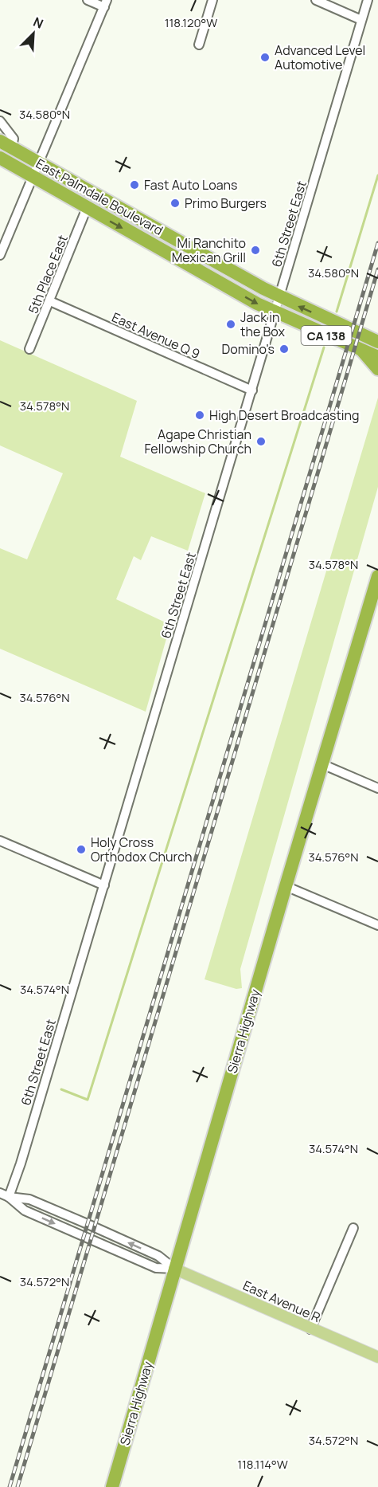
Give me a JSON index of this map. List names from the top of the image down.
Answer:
{
  "streets": {
    "highway": ["East Palmdale Boulevard", "CA 138", "Sierra Highway"],
    "main road": ["East Avenue R"],
    "street": ["6th Street East", "5th Place East", "East Avenue Q 9"]
  },
  "crossings": [
    ["East Palmdale Boulevard", "6th Street East"],
    ["East Palmdale Boulevard", "5th Place East"],
    ["6th Street East", "East Avenue Q 9"],
    ["6th Street East", "East Avenue R"],
    ["5th Place East", "East Avenue Q 9"],
    ["Sierra Highway", "East Avenue R"]
  ],
  "places": [
    "Advanced Level Automotive",
    "Fast Auto Loans",
    "Primo Burgers",
    "Mi Ranchito Mexican Grill",
    "Jack in the Box",
    "Domino's",
    "High Desert Broadcasting",
    "Agape Christian Fellowship Church",
    "Holy Cross Orthodox Church"
  ],
  "north": "top right",
  "coordinates": [
    "118.120°W",
    "34.580°N",
    "34.578°N",
    "34.576°N",
    "34.574°N",
    "34.572°N",
    "118.114°W"
  ]
}
